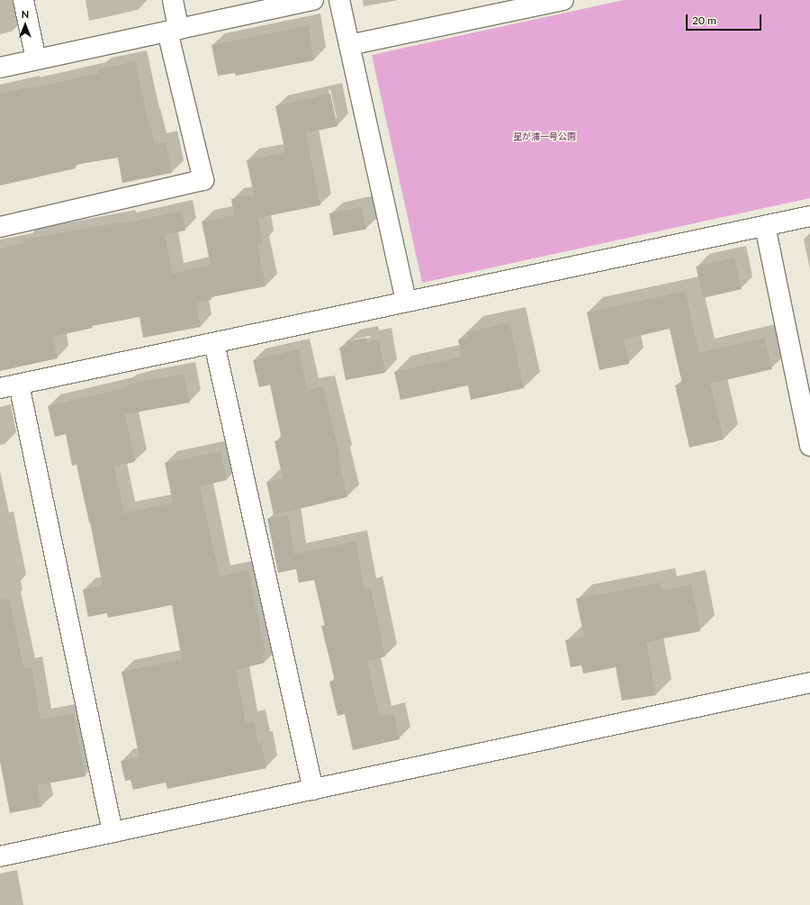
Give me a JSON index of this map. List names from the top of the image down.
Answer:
{
  "parks": ["星が浦一号公園"],
  "scale_bar": "20 m",
  "north": "top"
}
